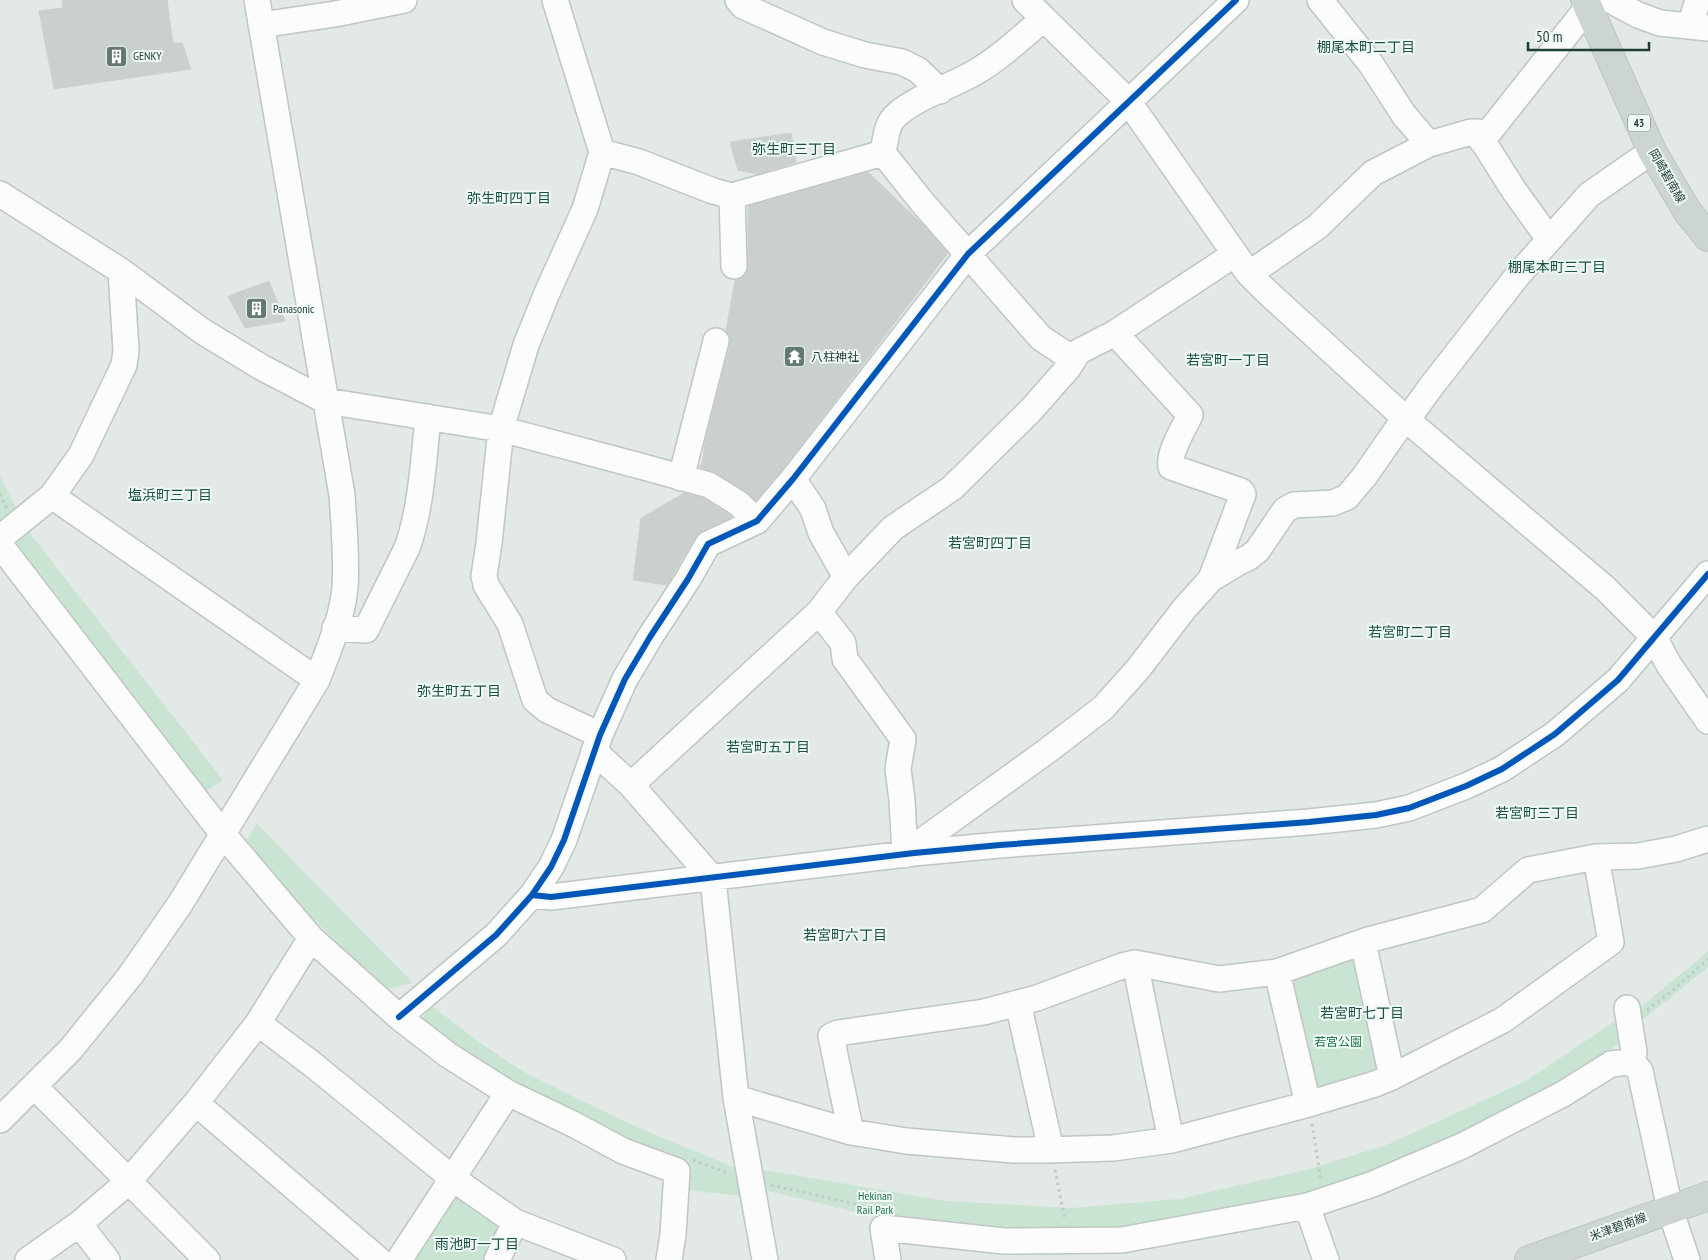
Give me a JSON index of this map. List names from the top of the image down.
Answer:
{
  "streets": {
    "main road": ["43", "岡崎碧南線", "米津碧南線"]
  },
  "districts": [
    "棚尾本町二丁目",
    "弥生町三丁目",
    "弥生町四丁目",
    "棚尾本町三丁目",
    "若宮町一丁目",
    "塩浜町三丁目",
    "若宮町四丁目",
    "若宮町二丁目",
    "弥生町五丁目",
    "若宮町五丁目",
    "若宮町三丁目",
    "若宮町六丁目",
    "若宮町七丁目",
    "雨池町一丁目"
  ],
  "parks": ["若宮公園", "Hekinan Rail Park"],
  "places": {
    "building": ["GENKY", "Panasonic"],
    "temple": ["八柱神社"]
  },
  "scale_bar": "50 m"
}
